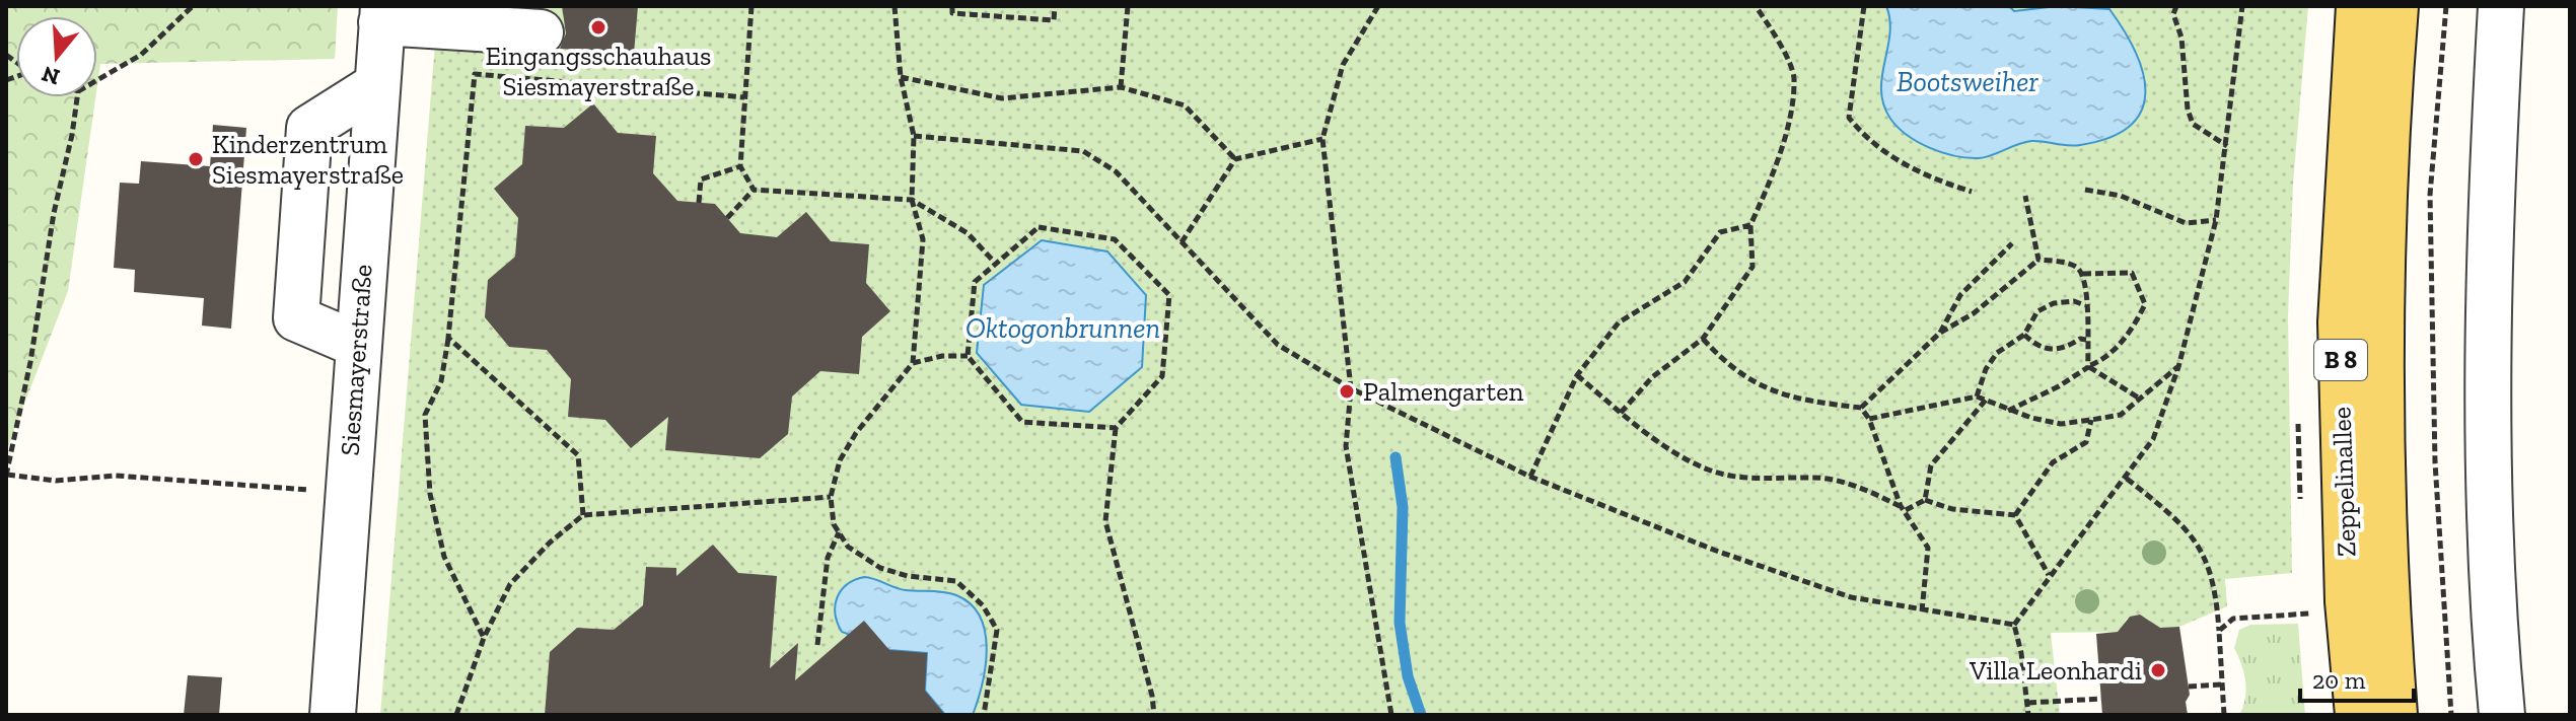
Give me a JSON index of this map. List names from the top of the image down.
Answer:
{
  "streets": {
    "main road": ["B 8", "Zeppelinallee"],
    "street": ["Siesmayerstraße"]
  },
  "water": ["Bootsweiher", "Oktogonbrunnen"],
  "places": [
    "Eingangsschauhaus Siesmayerstraße",
    "Kinderzentrum Siesmayerstraße",
    "Palmengarten",
    "Villa Leonhardi"
  ],
  "scale_bar": "20 m",
  "north": "bottom"
}
